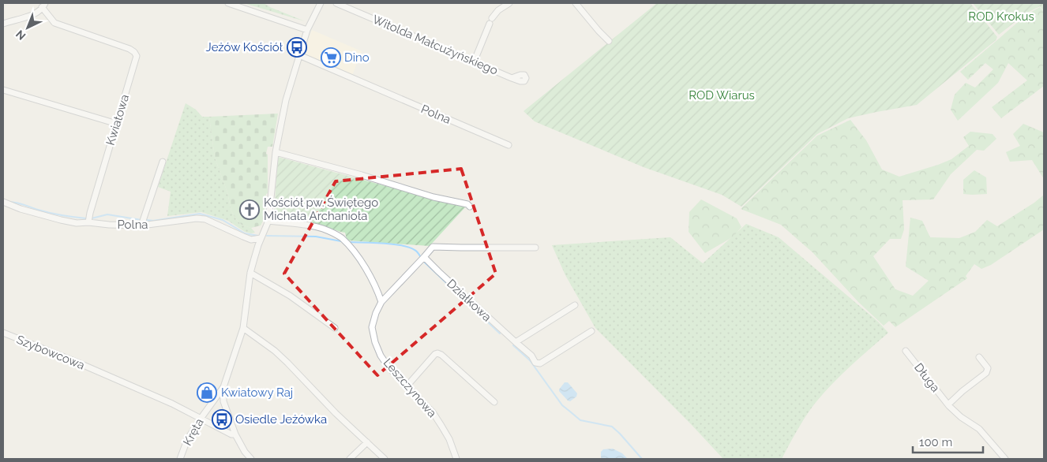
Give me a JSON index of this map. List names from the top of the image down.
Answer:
{
  "streets": {
    "street": [
      "Witolda Małcużyńskiego",
      "Polna",
      "Kwiatowa",
      "Działkowa",
      "Szybowcowa",
      "Długa",
      "Leszczynowa",
      "Kręta"
    ]
  },
  "crossings": [
    ["Polna", "Kwiatowa"],
    ["Szybowcowa", "Kręta"]
  ],
  "parks": ["ROD Krokus", "ROD Wiarus"],
  "places": {
    "bus stop": ["Jeżów Kościół", "Osiedle Jeżówka"],
    "supermarket": ["Dino"],
    "church": ["Kościół pw. Świętego Michała Archanioła"],
    "shop": ["Kwiatowy Raj"]
  },
  "scale_bar": "100 m",
  "north": "bottom left"
}
